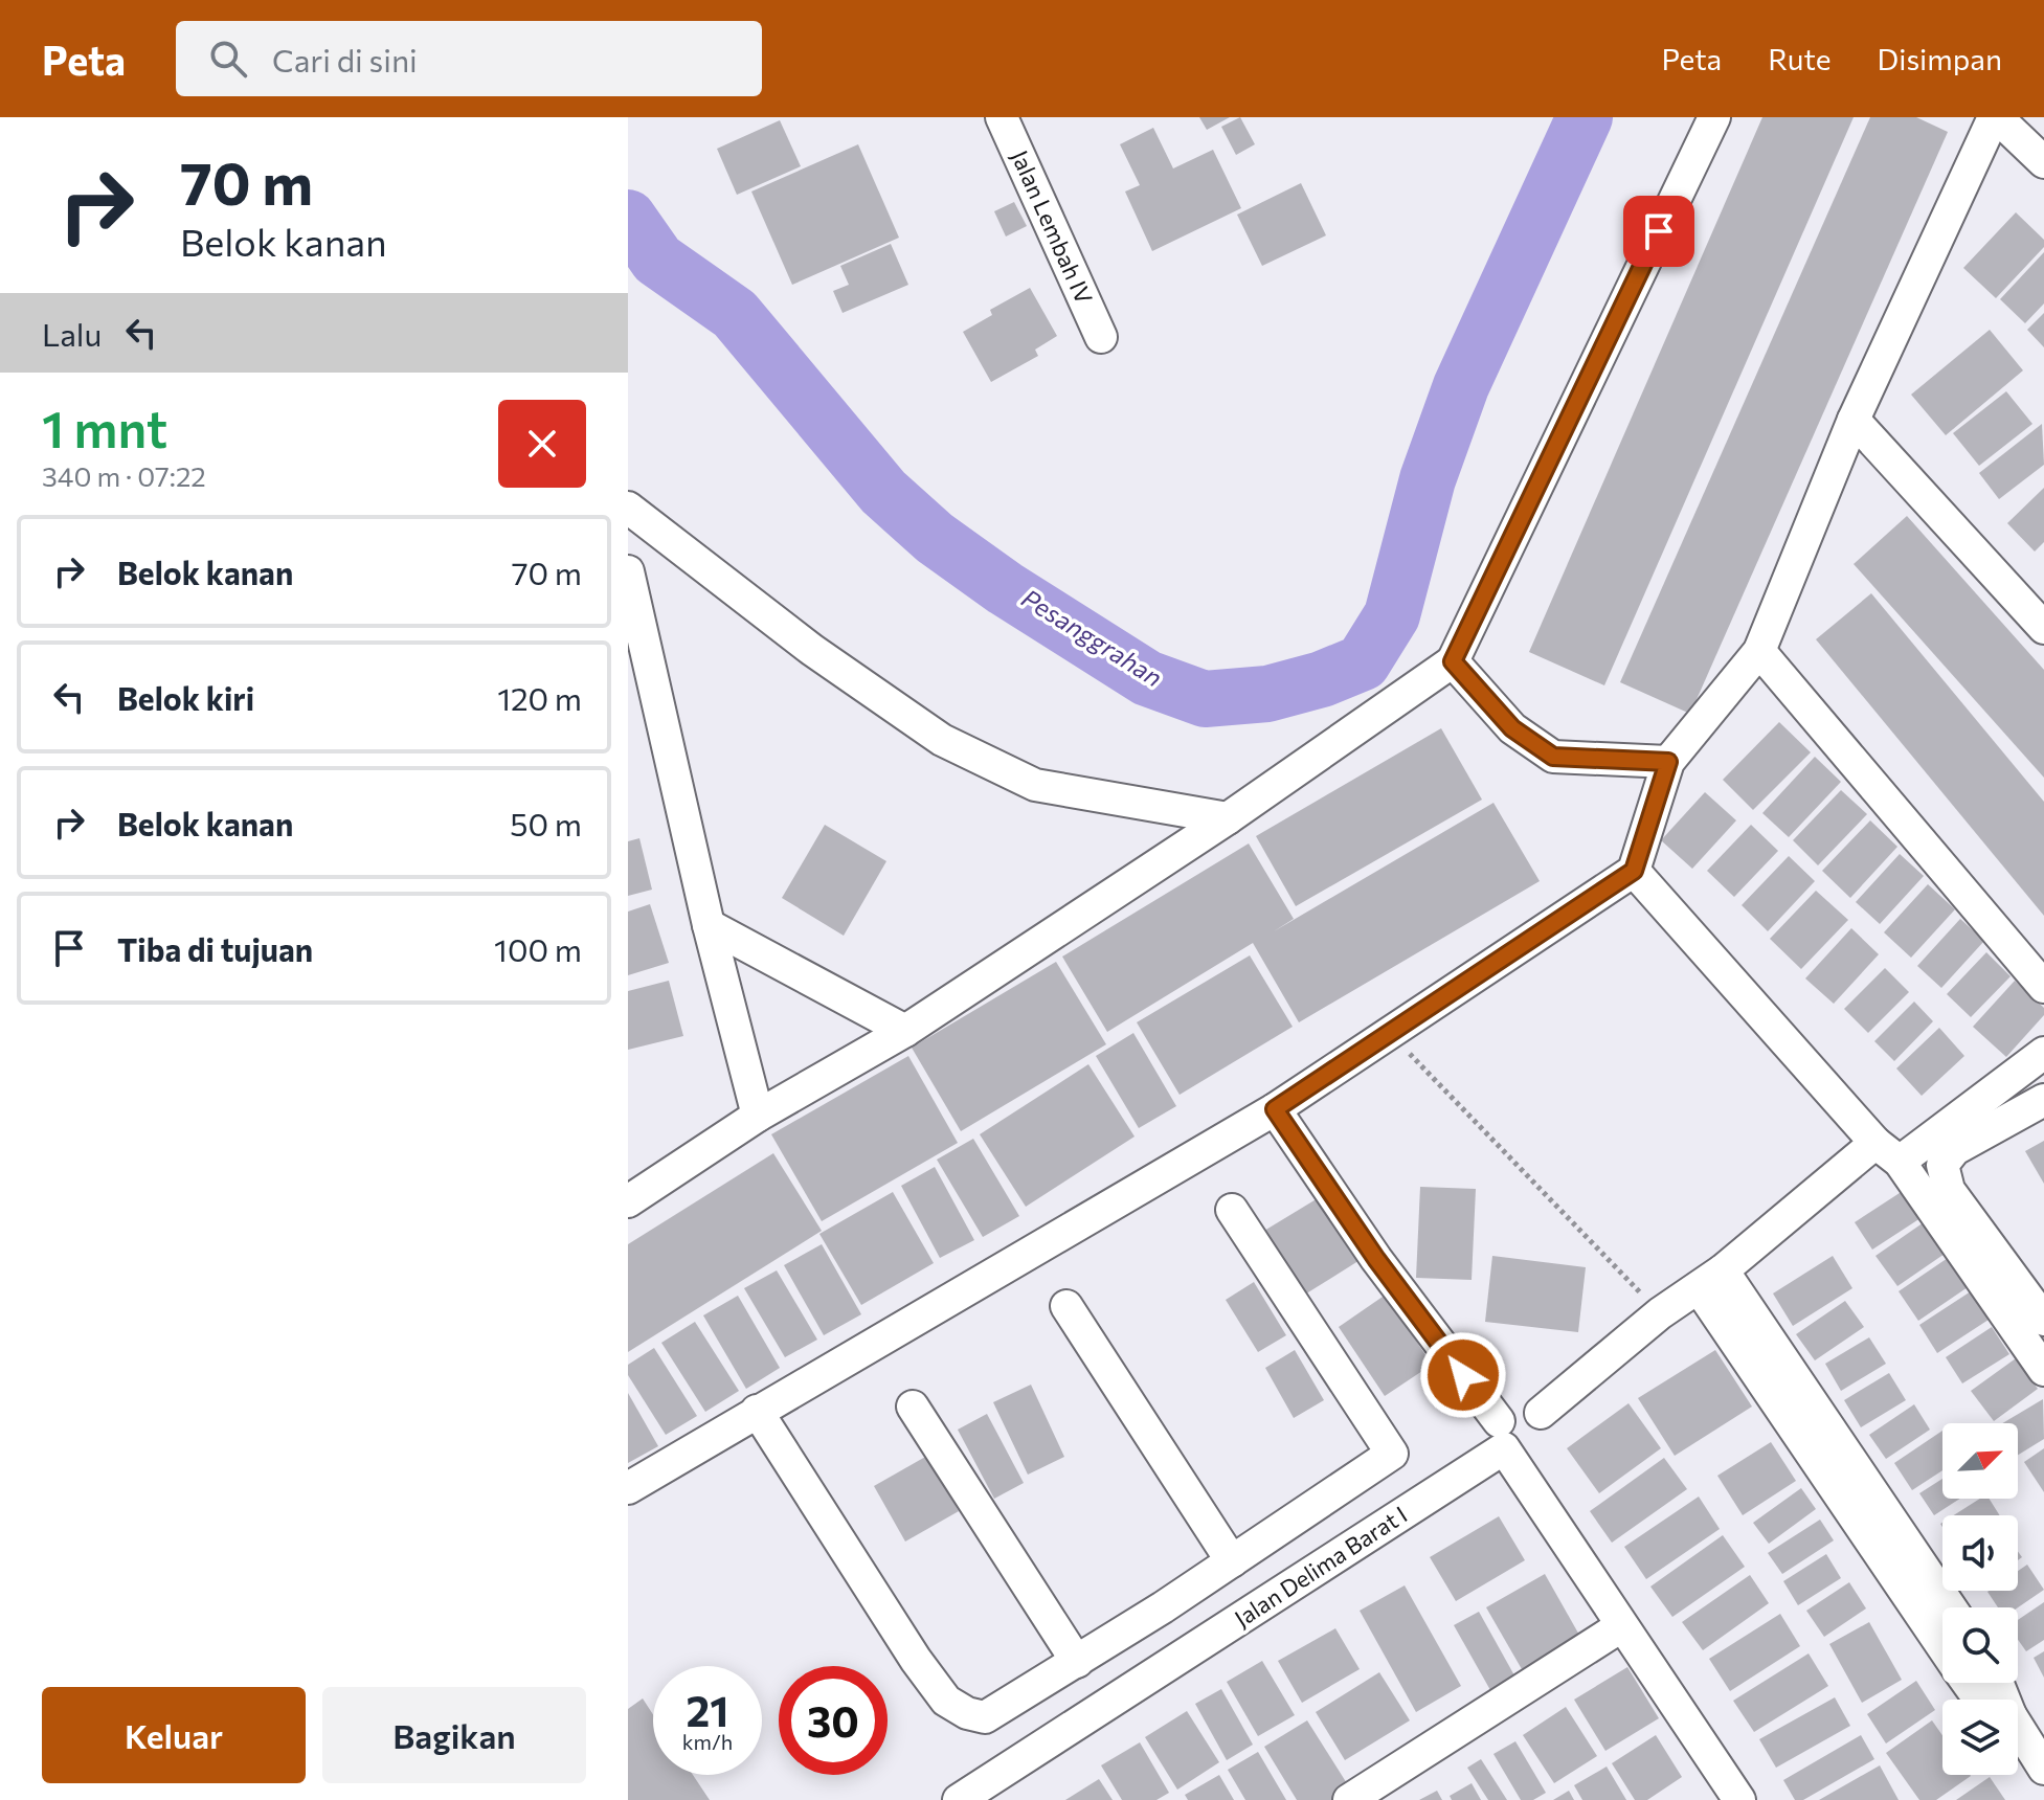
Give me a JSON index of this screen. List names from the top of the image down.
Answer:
{
  "streets": {
    "street": ["Jalan Lembah IV", "Jalan Delima Barat I"]
  },
  "water": ["Pesanggrahan"],
  "north": "top right",
  "page": {
    "header": "Peta",
    "search": "Cari di sini",
    "nav": ["Peta", "Rute", "Disimpan"],
    "turn": ["70 m", "Belok kanan"],
    "then": "Lalu",
    "heading": ["1 mnt", "340 m · 07:22"],
    "list": [
      {
        "name": "Belok kanan",
        "value": "70 m"
      },
      {
        "name": "Belok kiri",
        "value": "120 m"
      },
      {
        "name": "Belok kanan",
        "value": "50 m"
      },
      {
        "name": "Tiba di tujuan",
        "value": "100 m"
      }
    ],
    "speed": "21 km/h",
    "limit": "30",
    "buttons": ["Keluar", "Bagikan"]
  }
}
